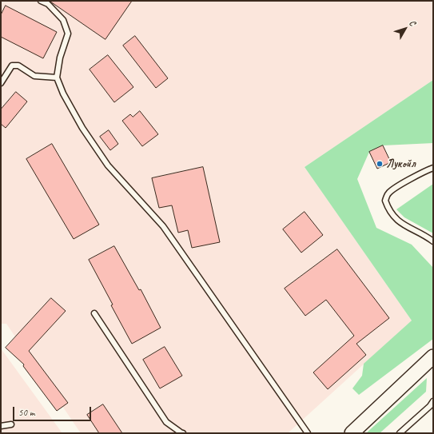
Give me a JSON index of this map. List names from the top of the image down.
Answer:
{
  "places": ["Лукойл"],
  "scale_bar": "50 m",
  "north": "top right"
}
